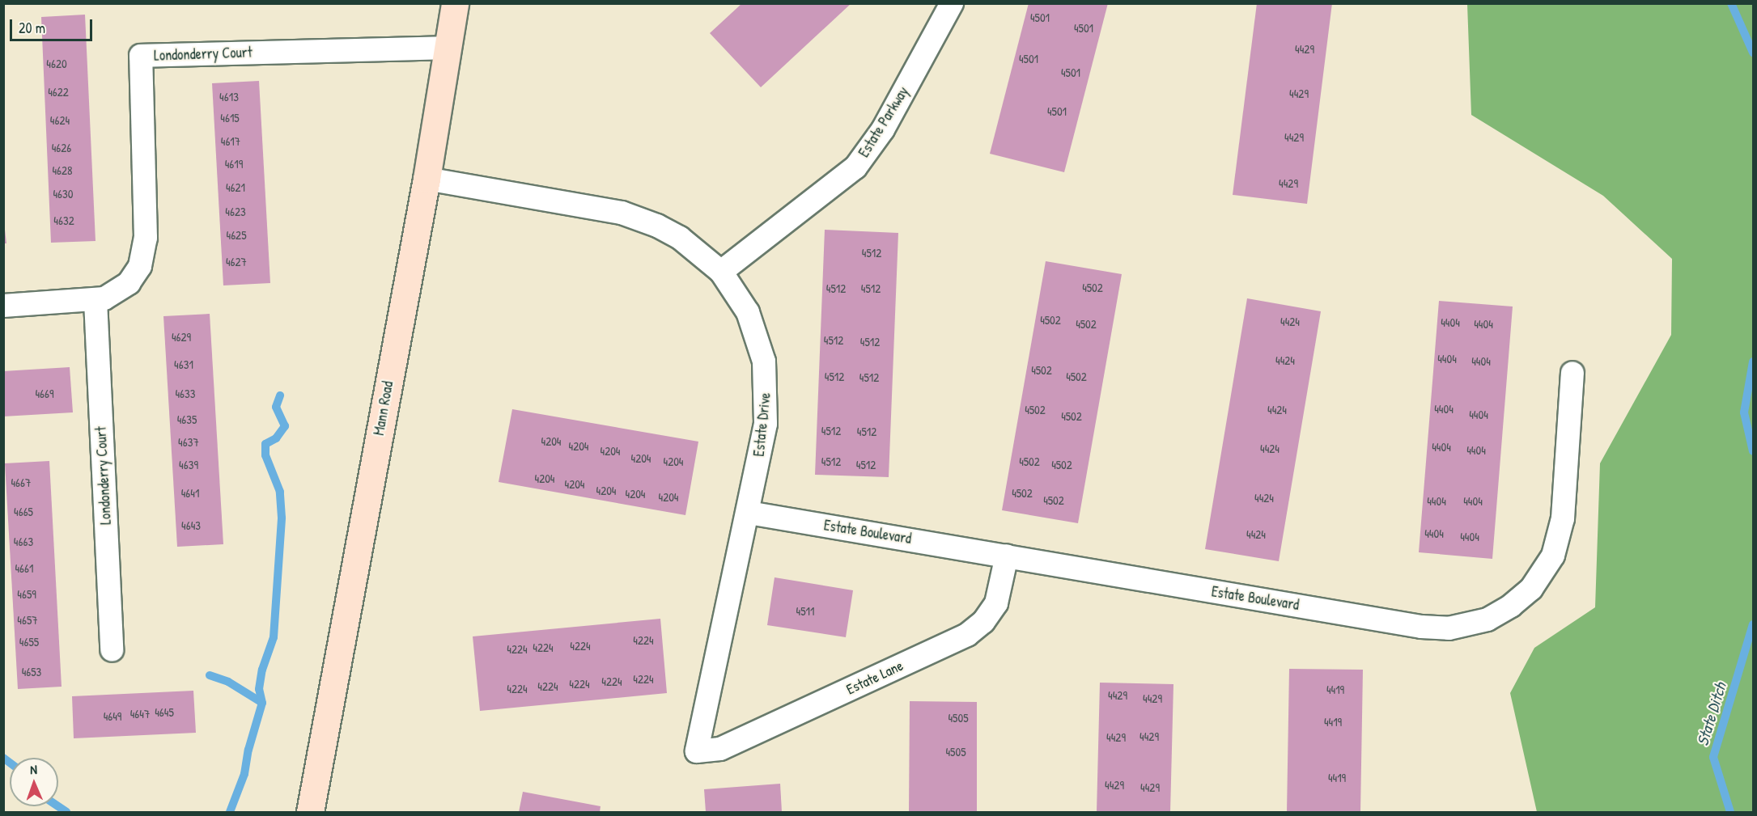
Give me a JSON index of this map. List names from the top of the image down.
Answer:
{
  "streets": {
    "main road": ["Mann Road"],
    "street": [
      "Londonderry Court",
      "Estate Parkway",
      "Estate Drive",
      "Estate Boulevard",
      "Estate Lane"
    ]
  },
  "crossings": [
    ["Londonderry Court", "Mann Road"],
    ["Estate Parkway", "Estate Drive"],
    ["Mann Road", "Estate Drive"],
    ["Estate Drive", "Estate Boulevard"],
    ["Estate Drive", "Estate Lane"],
    ["Estate Boulevard", "Estate Lane"]
  ],
  "water": ["State Ditch"],
  "house_numbers": [
    "4501",
    "4501",
    "4429",
    "4501",
    "4620",
    "4501",
    "4622",
    "4429",
    "4613",
    "4501",
    "4615",
    "4624",
    "4429",
    "4617",
    "4626",
    "4619",
    "4628",
    "4429",
    "4621",
    "4630",
    "4623",
    "4632",
    "4625",
    "4512",
    "4627",
    "4502",
    "4512",
    "4512",
    "4502",
    "4424",
    "4404",
    "4502",
    "4404",
    "4629",
    "4512",
    "4512",
    "4404",
    "4424",
    "4404",
    "4631",
    "4502",
    "4512",
    "4502",
    "4512",
    "4669",
    "4633",
    "4404",
    "4502",
    "4424",
    "4404",
    "4502",
    "4635",
    "4512",
    "4512",
    "4204",
    "4637",
    "4204",
    "4404",
    "4424",
    "4404",
    "4204",
    "4204",
    "4204",
    "4512",
    "4502",
    "4639",
    "4512",
    "4502",
    "4204",
    "4667",
    "4204",
    "4204",
    "4641",
    "4502",
    "4204",
    "4204",
    "4424",
    "4502",
    "4404",
    "4404",
    "4665",
    "4643",
    "4404",
    "4424",
    "4404",
    "4663",
    "4661",
    "4659",
    "4511",
    "4657",
    "4224",
    "4655",
    "4224",
    "4224",
    "4224",
    "4653",
    "4224",
    "4224",
    "4224",
    "4224",
    "4224",
    "4419",
    "4429",
    "4429",
    "4645",
    "4647",
    "4649",
    "4505",
    "4419",
    "4429",
    "4429",
    "4505",
    "4419",
    "4429",
    "4429"
  ],
  "scale_bar": "20 m",
  "north": "top"
}
